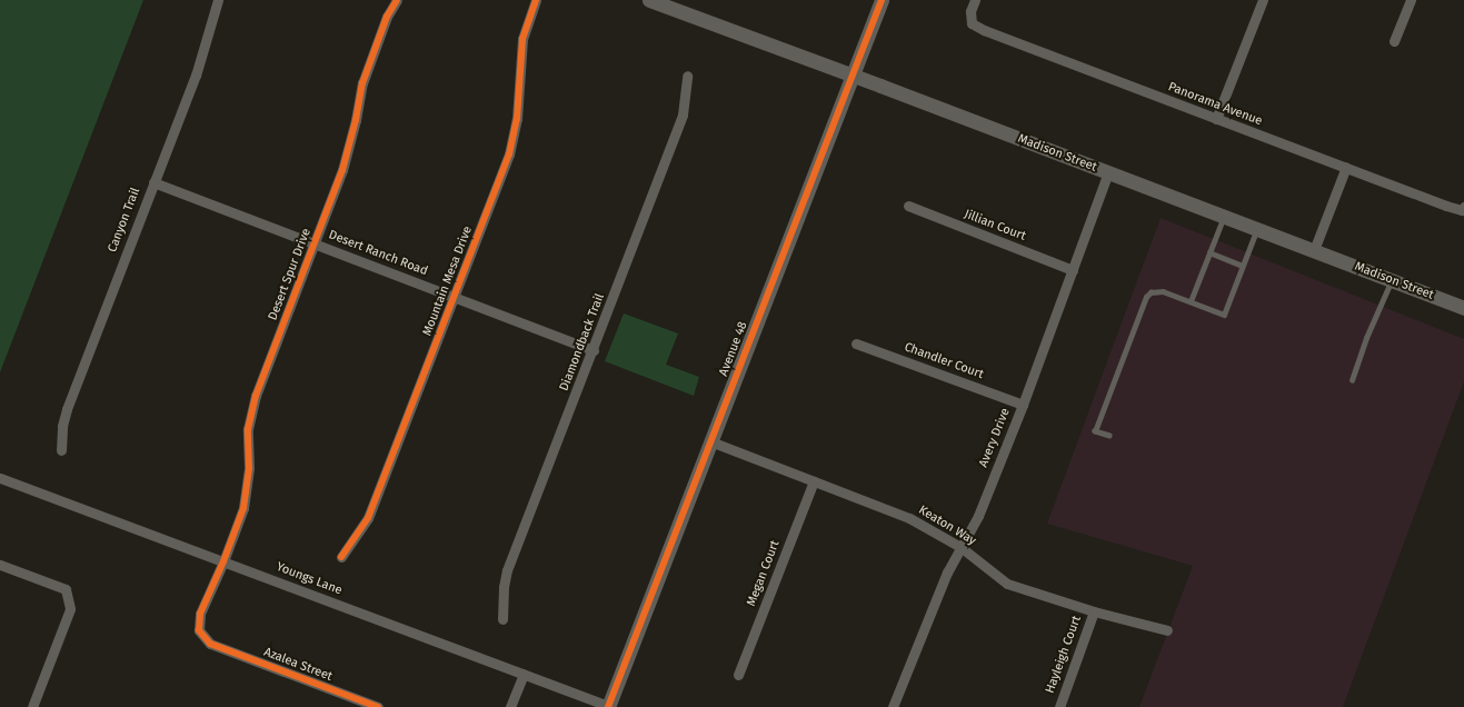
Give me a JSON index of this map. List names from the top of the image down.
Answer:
{
  "streets": {
    "main road": ["Madison Street", "Avenue 48"],
    "street": [
      "Panorama Avenue",
      "Canyon Trail",
      "Jillian Court",
      "Desert Ranch Road",
      "Desert Spur Drive",
      "Mountain Mesa Drive",
      "Diamondback Trail",
      "Chandler Court",
      "Avery Drive",
      "Keaton Way",
      "Megan Court",
      "Youngs Lane",
      "Hayleigh Court",
      "Azalea Street"
    ]
  },
  "crossings": [
    ["Madison Street", "Avenue 48"],
    ["Madison Street", "Avery Drive"],
    ["Canyon Trail", "Desert Ranch Road"],
    ["Jillian Court", "Avery Drive"],
    ["Desert Ranch Road", "Desert Spur Drive"],
    ["Desert Ranch Road", "Mountain Mesa Drive"],
    ["Desert Ranch Road", "Diamondback Trail"],
    ["Desert Spur Drive", "Youngs Lane"],
    ["Desert Spur Drive", "Azalea Street"],
    ["Avenue 48", "Keaton Way"],
    ["Avenue 48", "Youngs Lane"],
    ["Chandler Court", "Avery Drive"],
    ["Avery Drive", "Keaton Way"],
    ["Keaton Way", "Megan Court"],
    ["Keaton Way", "Hayleigh Court"]
  ]
}
